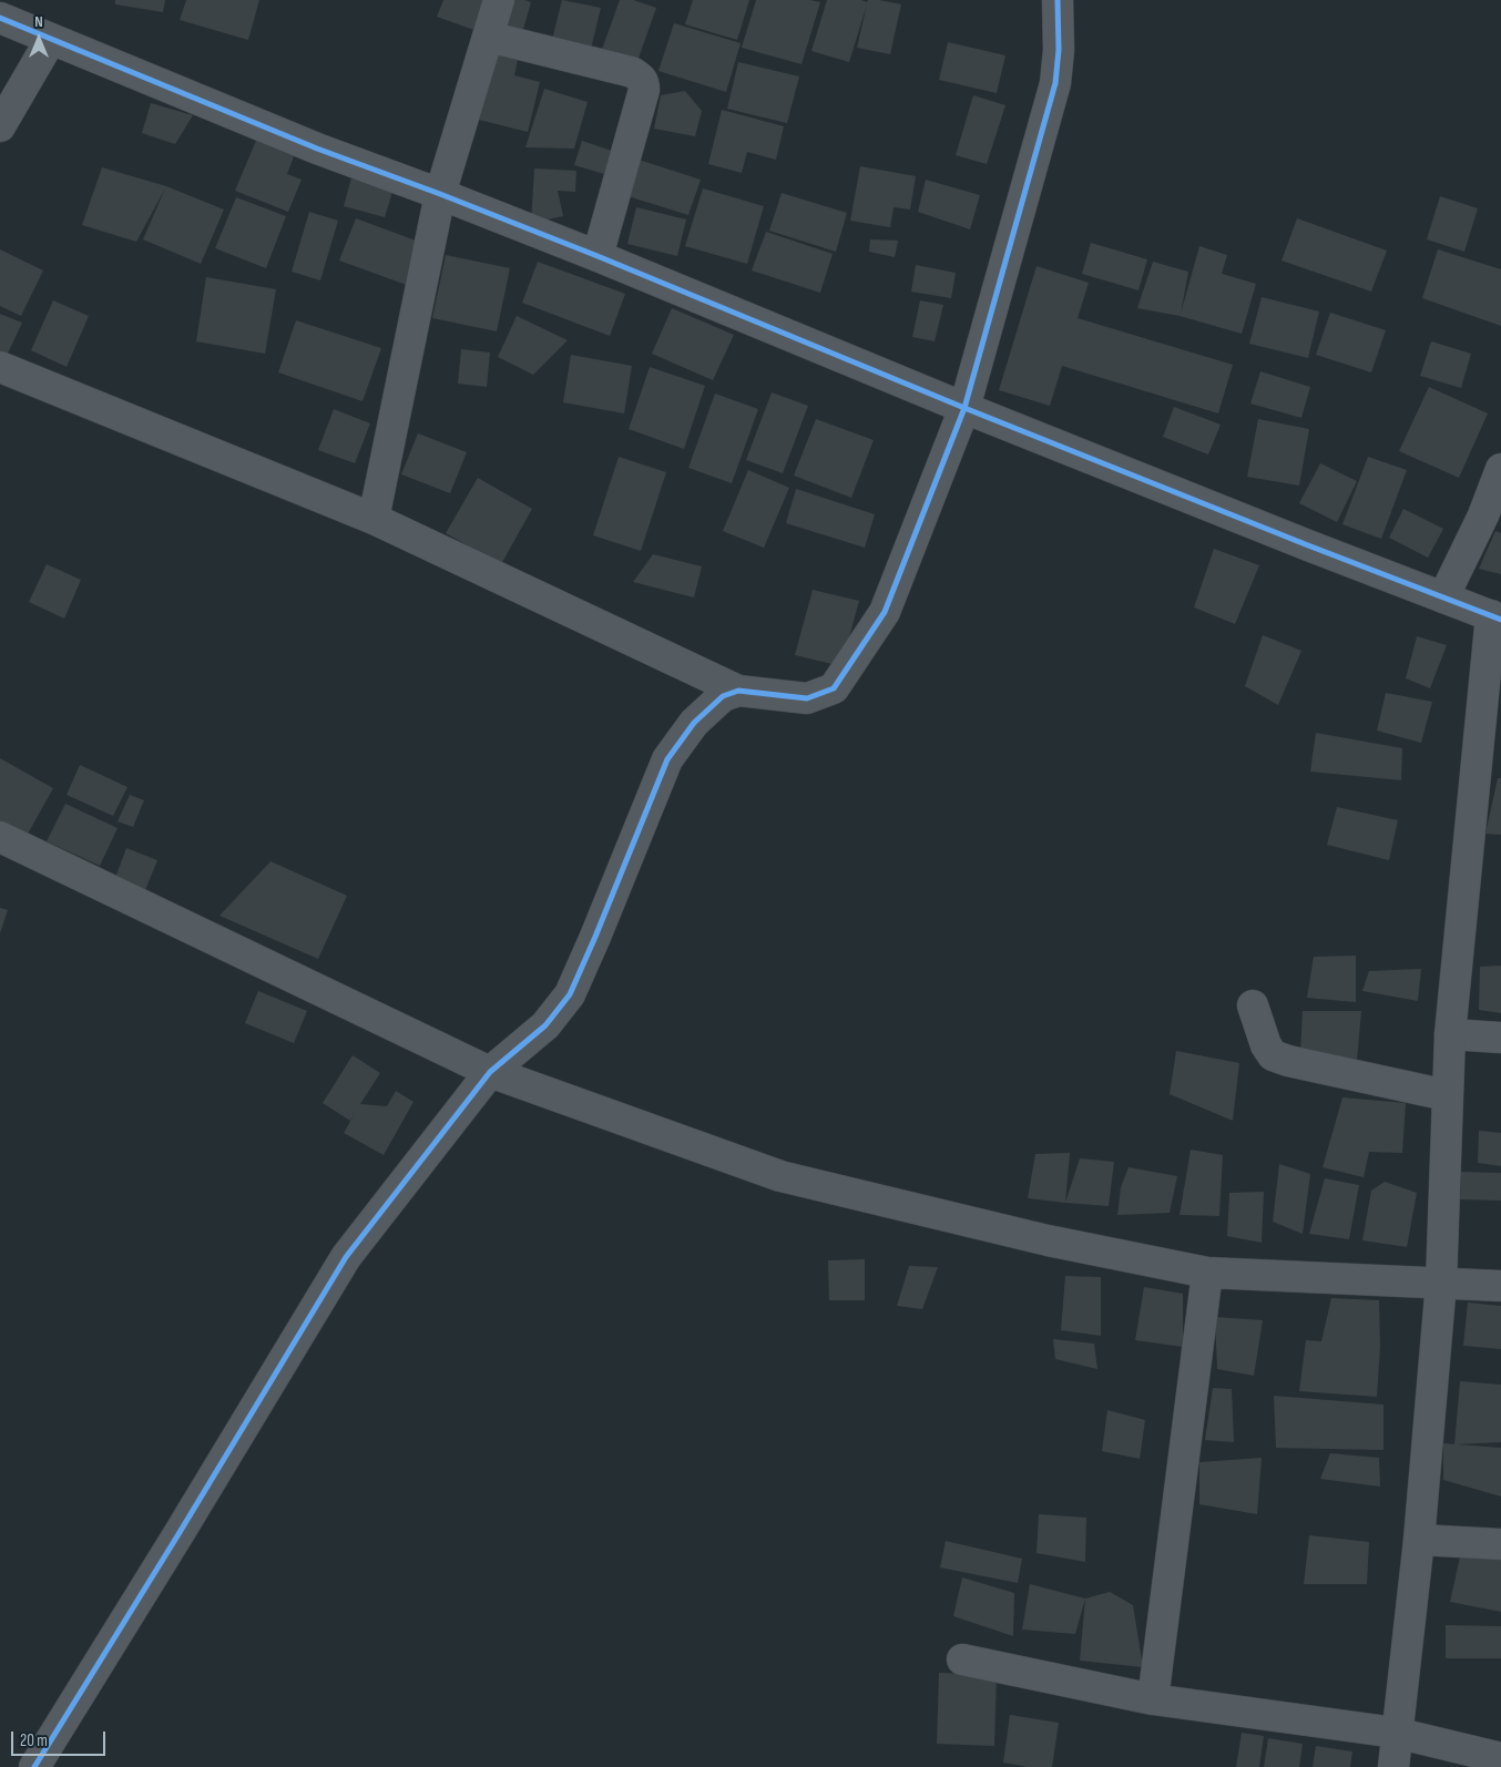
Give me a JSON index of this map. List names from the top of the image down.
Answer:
{
  "scale_bar": "20 m",
  "north": "top"
}
